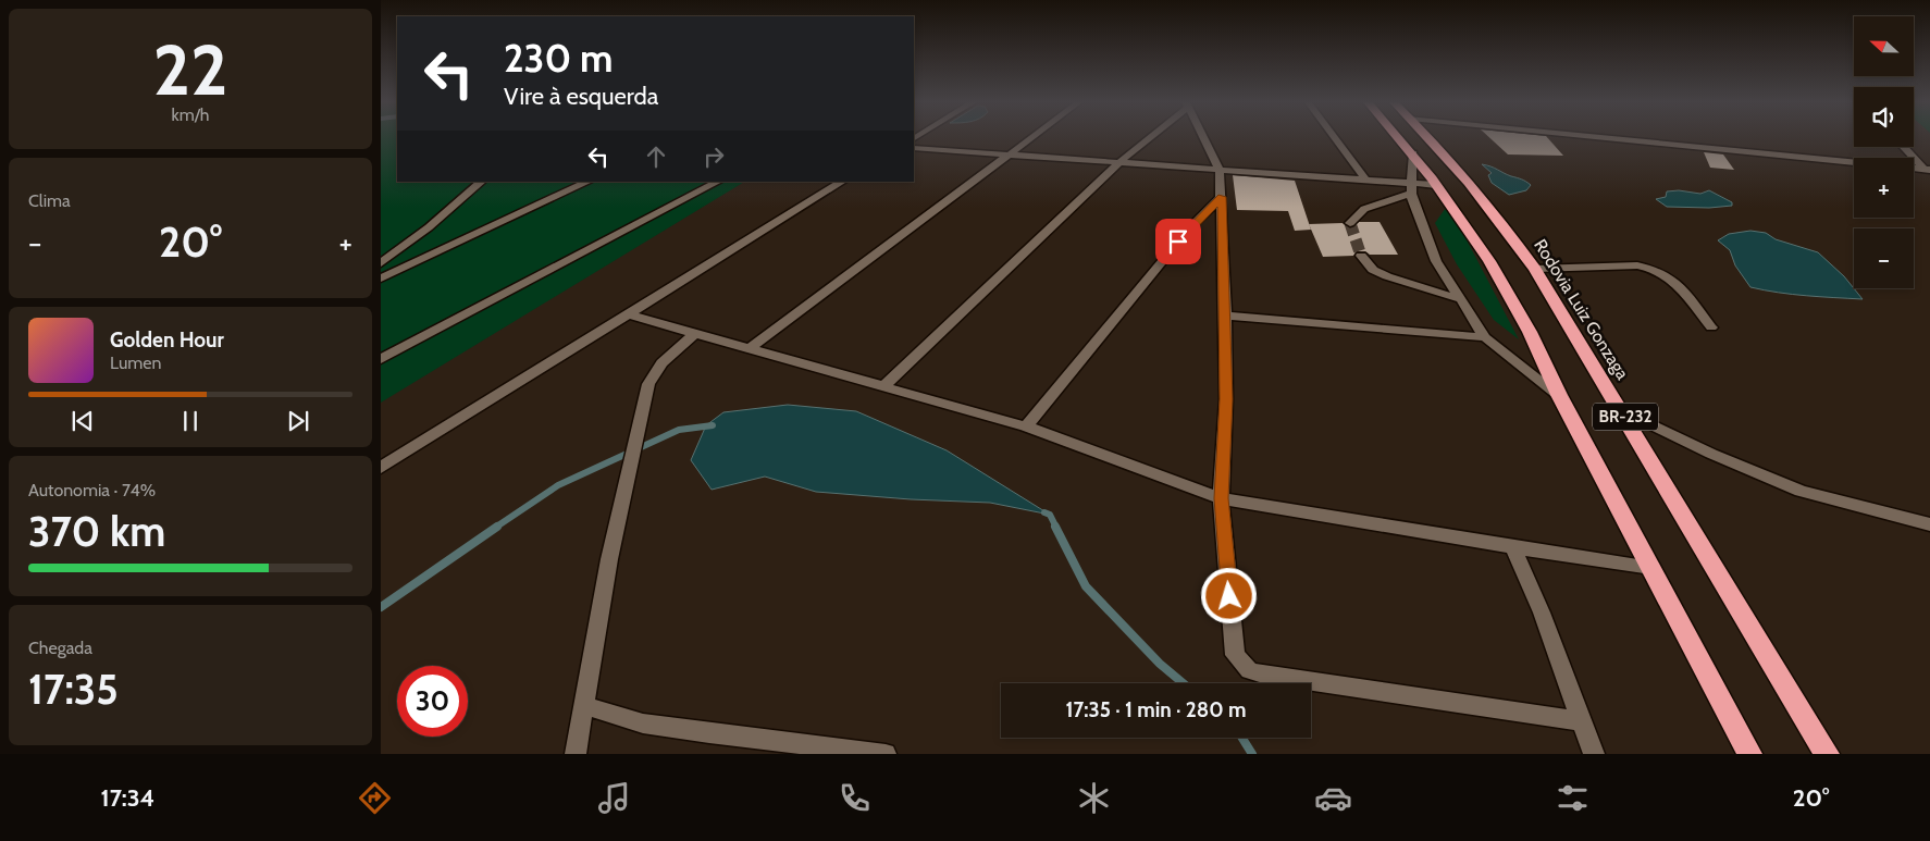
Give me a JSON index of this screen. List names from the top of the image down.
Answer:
{
  "streets": {
    "highway": ["Rodovia Luiz Gonzaga", "BR-232"]
  },
  "north": "left",
  "page": {
    "tile": [
      ["22", "km/h"],
      "Clima",
      ["Autonomia · 74%", "370 km"],
      ["Chegada", "17:35"]
    ],
    "map_buttons": ["+", "−"],
    "turn": ["230 m", "Vire à esquerda"],
    "heat": ["−", "20°", "+"],
    "song": ["Golden Hour", "Lumen"],
    "limit": "30",
    "trip": "17:35 · 1 min · 280 m",
    "tabs": ["17:34", "20°"]
  }
}
